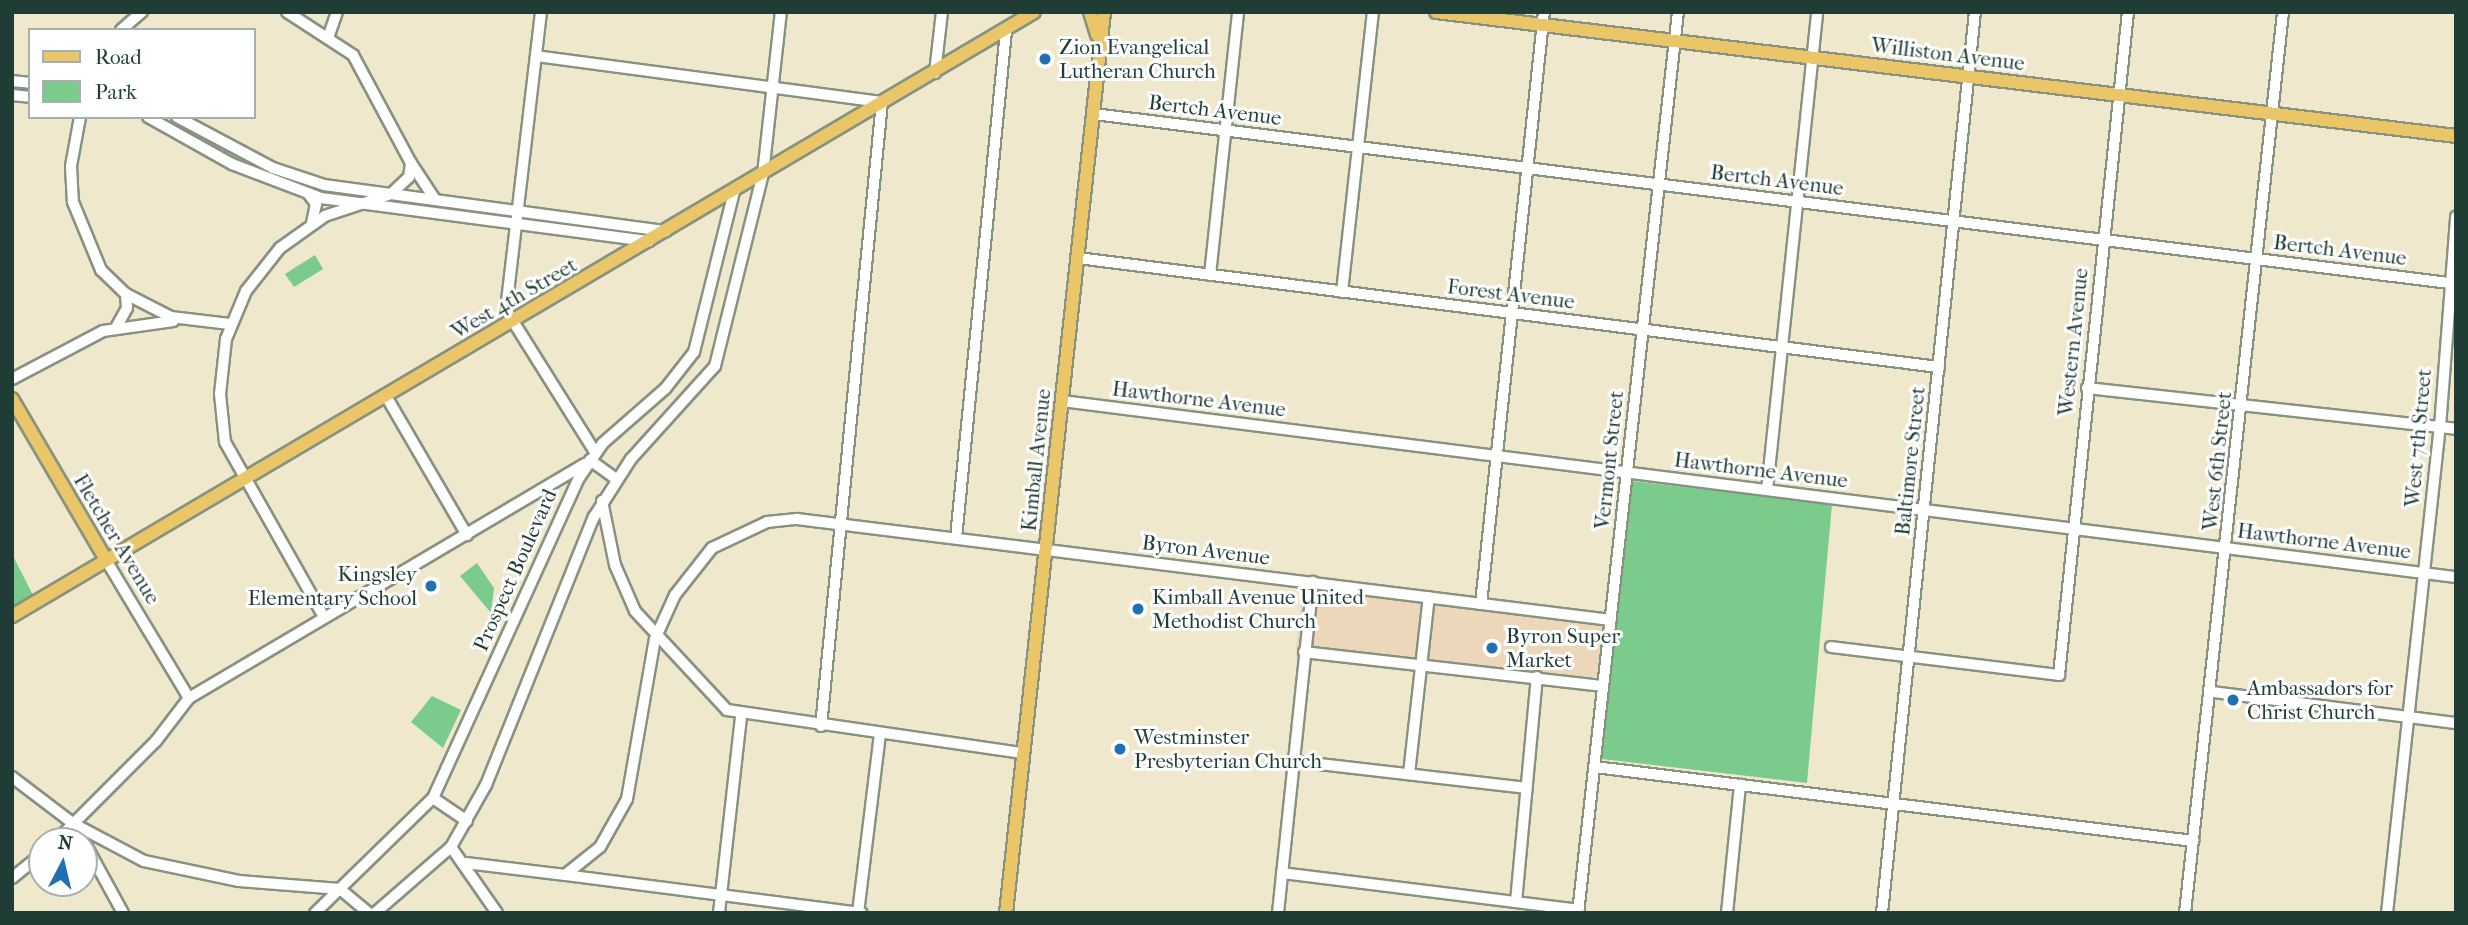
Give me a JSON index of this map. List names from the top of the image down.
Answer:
{
  "streets": {
    "main road": [
      "Williston Avenue",
      "West 4th Street",
      "Kimball Avenue",
      "Fletcher Avenue"
    ],
    "street": [
      "Bertch Avenue",
      "Forest Avenue",
      "Western Avenue",
      "Hawthorne Avenue",
      "West 7th Street",
      "Vermont Street",
      "Baltimore Street",
      "West 6th Street",
      "Byron Avenue",
      "Prospect Boulevard"
    ]
  },
  "crossings": [
    ["Williston Avenue", "Western Avenue"],
    ["Williston Avenue", "Vermont Street"],
    ["Williston Avenue", "Baltimore Street"],
    ["Williston Avenue", "West 6th Street"],
    ["Bertch Avenue", "Western Avenue"],
    ["Bertch Avenue", "West 7th Street"],
    ["Bertch Avenue", "Kimball Avenue"],
    ["Bertch Avenue", "Vermont Street"],
    ["Bertch Avenue", "Baltimore Street"],
    ["Bertch Avenue", "West 6th Street"],
    ["Forest Avenue", "Kimball Avenue"],
    ["Forest Avenue", "Vermont Street"],
    ["Forest Avenue", "Baltimore Street"],
    ["West 4th Street", "Fletcher Avenue"],
    ["West 4th Street", "Prospect Boulevard"],
    ["Western Avenue", "Hawthorne Avenue"],
    ["Western Avenue", "Baltimore Street"],
    ["Hawthorne Avenue", "West 7th Street"],
    ["Hawthorne Avenue", "Kimball Avenue"],
    ["Hawthorne Avenue", "Vermont Street"],
    ["Hawthorne Avenue", "Baltimore Street"],
    ["Hawthorne Avenue", "West 6th Street"],
    ["Kimball Avenue", "Byron Avenue"],
    ["Vermont Street", "Byron Avenue"]
  ],
  "places": [
    "Zion Evangelical Lutheran Church",
    "Kingsley Elementary School",
    "Kimball Avenue United Methodist Church",
    "Byron Super Market",
    "Ambassadors for Christ Church",
    "Westminster Presbyterian Church"
  ],
  "legend": ["Road", "Park"],
  "north": "top"
}
